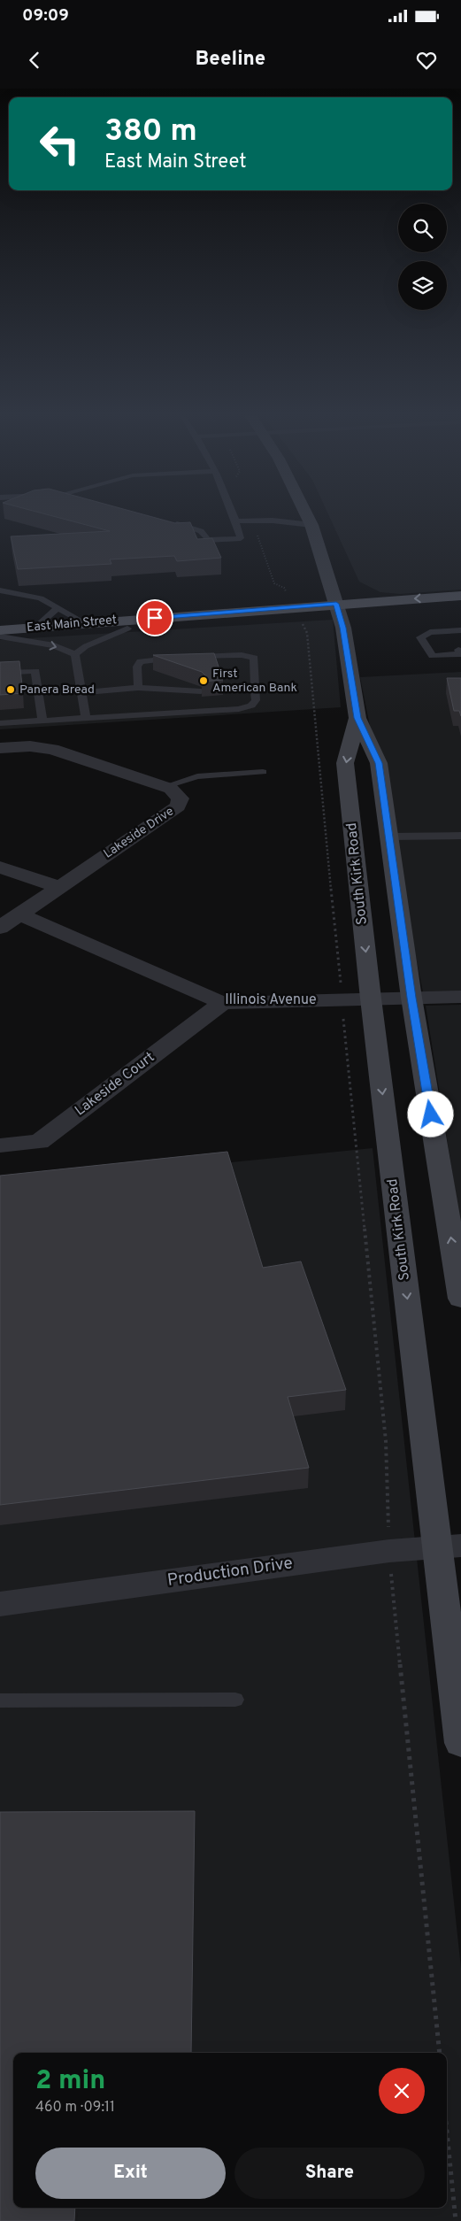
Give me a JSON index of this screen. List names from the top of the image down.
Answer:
{
  "streets": {
    "main road": ["East Main Street", "South Kirk Road"],
    "street": [
      "Lakeside Drive",
      "Illinois Avenue",
      "Lakeside Court",
      "Production Drive"
    ]
  },
  "crossings": [
    ["East Main Street", "South Kirk Road"],
    ["Lakeside Drive", "Illinois Avenue"],
    ["South Kirk Road", "Illinois Avenue"],
    ["South Kirk Road", "Production Drive"],
    ["Illinois Avenue", "Lakeside Court"]
  ],
  "places": ["First American Bank", "Panera Bread"],
  "page": {
    "status": "09:09",
    "header": "Beeline",
    "turn": ["380 m", "East Main Street"],
    "heading": ["2 min", "460 m · 09:11"],
    "buttons": ["Exit", "Share"]
  }
}
